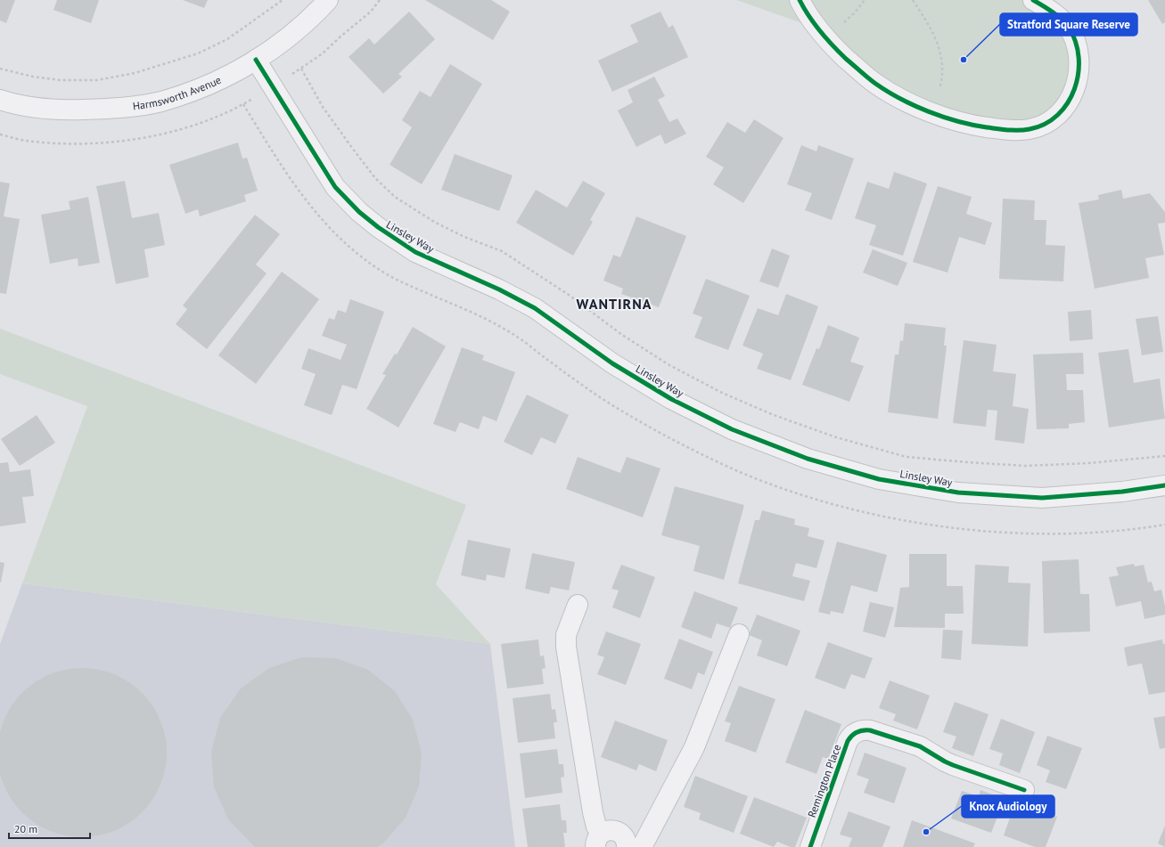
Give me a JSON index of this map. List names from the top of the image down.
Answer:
{
  "streets": {
    "street": ["Harmsworth Avenue", "Linsley Way", "Remington Place"]
  },
  "crossings": [
    ["Harmsworth Avenue", "Linsley Way"]
  ],
  "districts": ["WANTIRNA"],
  "places": ["Stratford Square Reserve", "Knox Audiology"],
  "scale_bar": "20 m"
}
